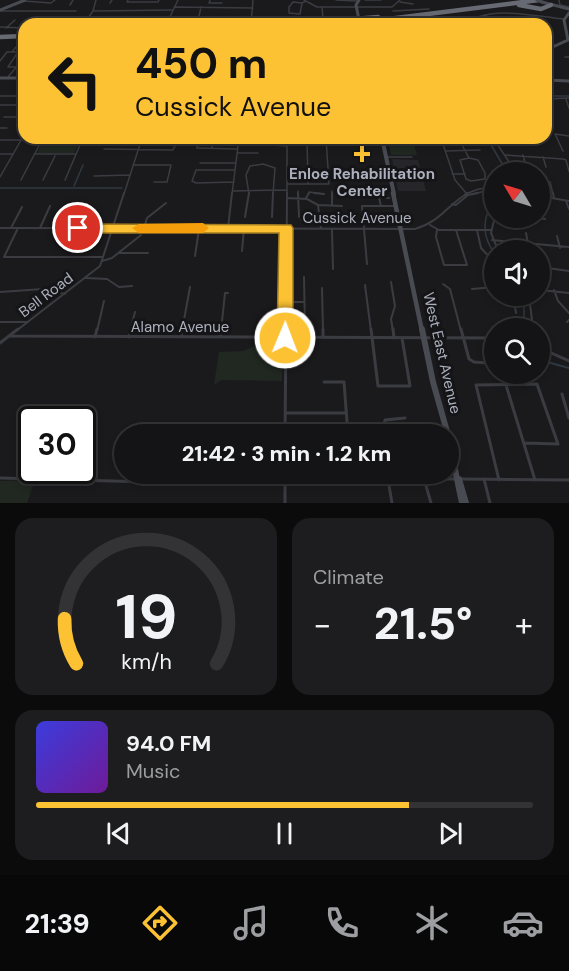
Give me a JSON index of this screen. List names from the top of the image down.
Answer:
{
  "streets": {
    "main road": ["West East Avenue"],
    "street": ["Cussick Avenue", "Bell Road", "Alamo Avenue"]
  },
  "crossings": [
    ["Cussick Avenue", "Bell Road"],
    ["Cussick Avenue", "West East Avenue"],
    ["Bell Road", "Alamo Avenue"],
    ["Alamo Avenue", "West East Avenue"]
  ],
  "places": {
    "health": ["Enloe Rehabilitation Center"]
  },
  "north": "top left",
  "page": {
    "turn": ["450 m", "Cussick Avenue"],
    "limit": "30",
    "trip": "21:42 · 3 min · 1.2 km",
    "tile": "Climate",
    "heat": ["−", "21.5°", "+"],
    "song": ["94.0 FM", "Music"],
    "tabs": "21:39",
    "gauge": ["19", "km/h"]
  }
}
